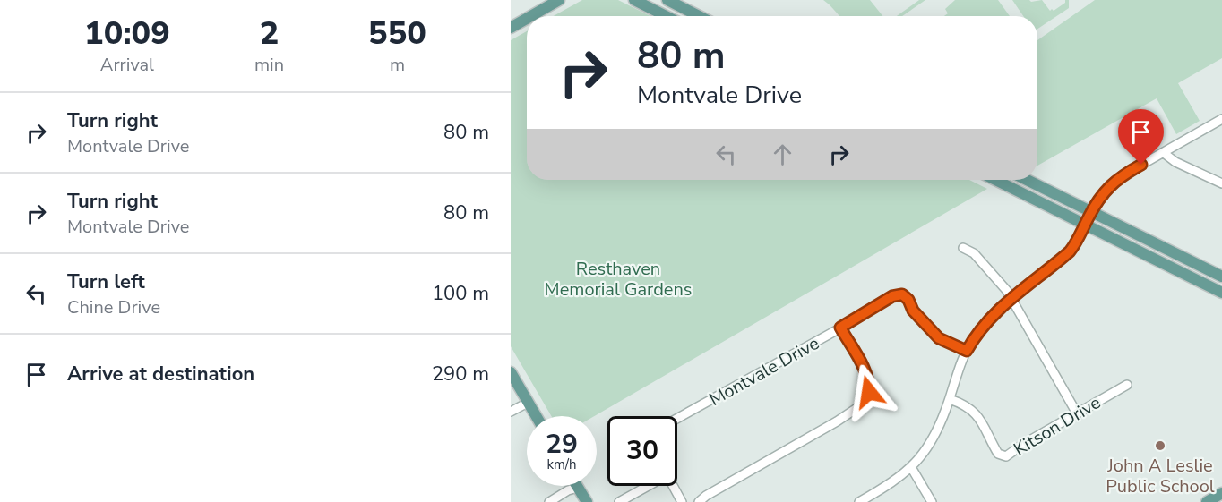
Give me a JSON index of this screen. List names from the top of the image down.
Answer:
{
  "streets": {
    "street": ["Montvale Drive", "Kitson Drive"]
  },
  "parks": ["Resthaven Memorial Gardens"],
  "places": ["John A Leslie Public School"],
  "page": {
    "eta": [
      "10:09",
      "Arrival",
      "2",
      "min",
      "550",
      "m"
    ],
    "turn": ["80 m", "Montvale Drive"],
    "list": [
      {
        "name": "Turn right",
        "note": "Montvale Drive",
        "value": "80 m"
      },
      {
        "name": "Turn right",
        "note": "Montvale Drive",
        "value": "80 m"
      },
      {
        "name": "Turn left",
        "note": "Chine Drive",
        "value": "100 m"
      },
      {
        "name": "Arrive at destination",
        "value": "290 m"
      }
    ],
    "speed": "29 km/h",
    "limit": "30"
  }
}
